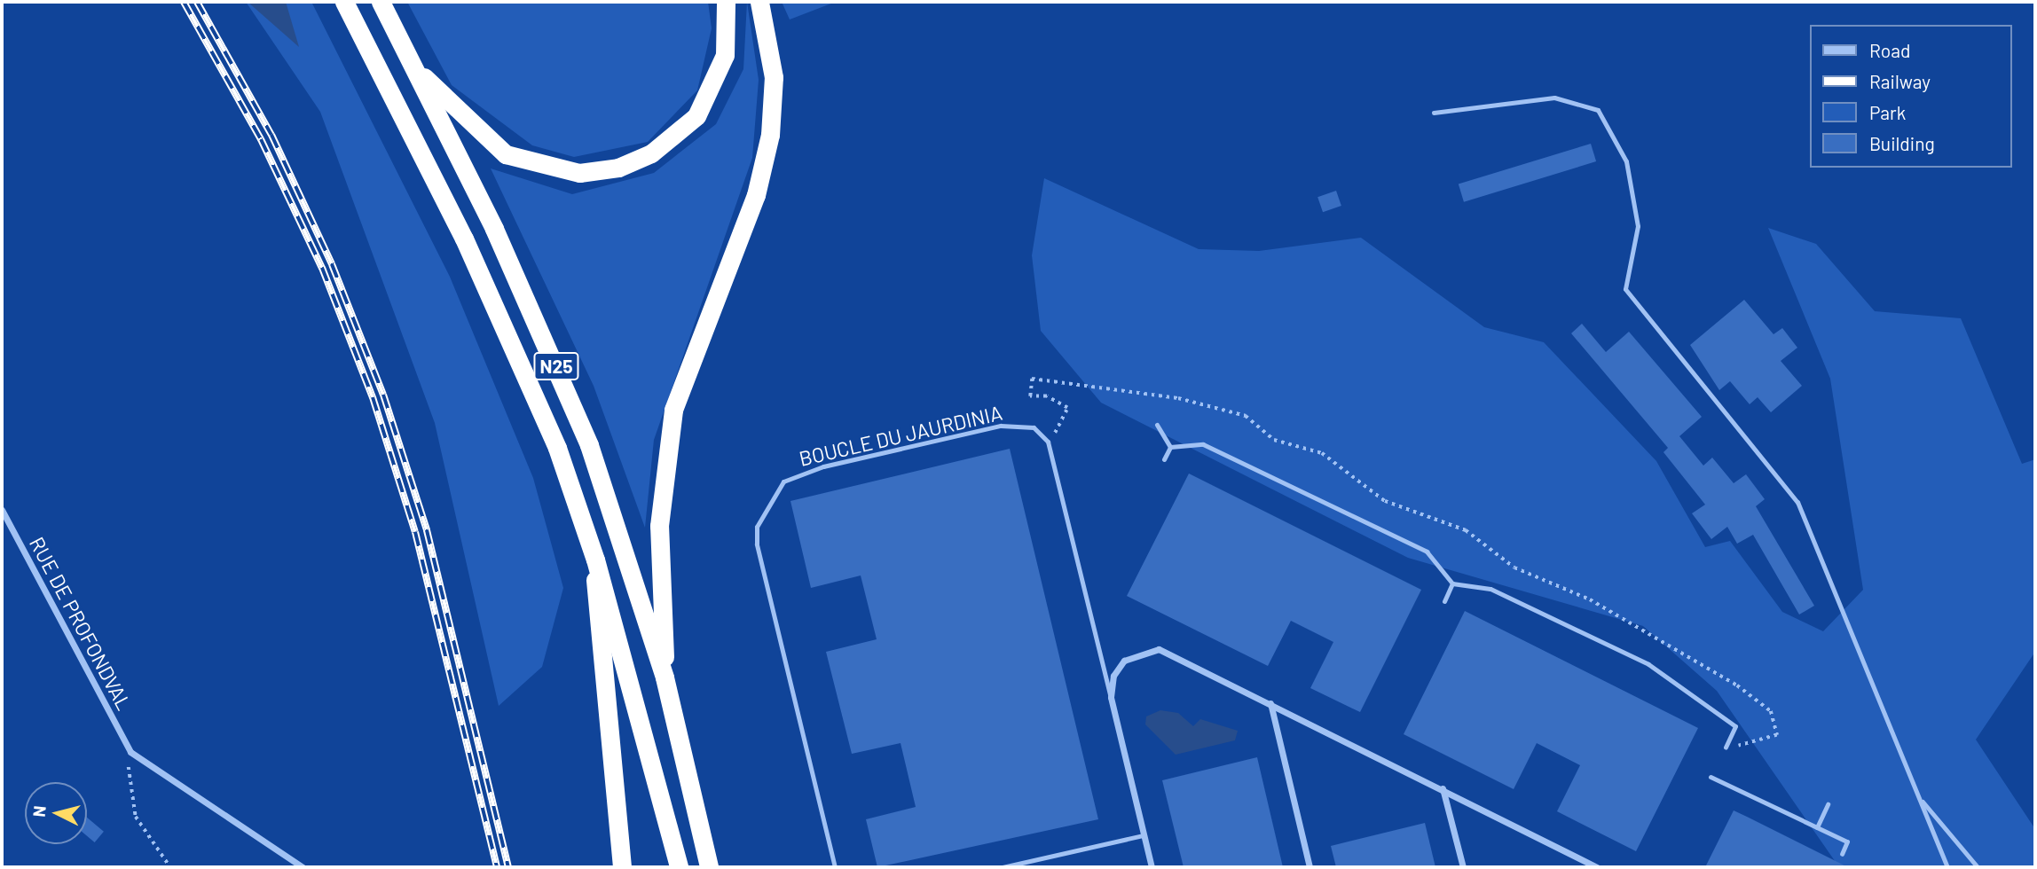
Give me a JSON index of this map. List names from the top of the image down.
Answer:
{
  "streets": {
    "highway": ["N25"],
    "street": ["RUE DE PROFONDVAL"],
    "lane": ["BOUCLE DU JAURDINIA"]
  },
  "legend": [
    "Road",
    "Railway",
    "Park",
    "Building"
  ],
  "north": "left"
}
